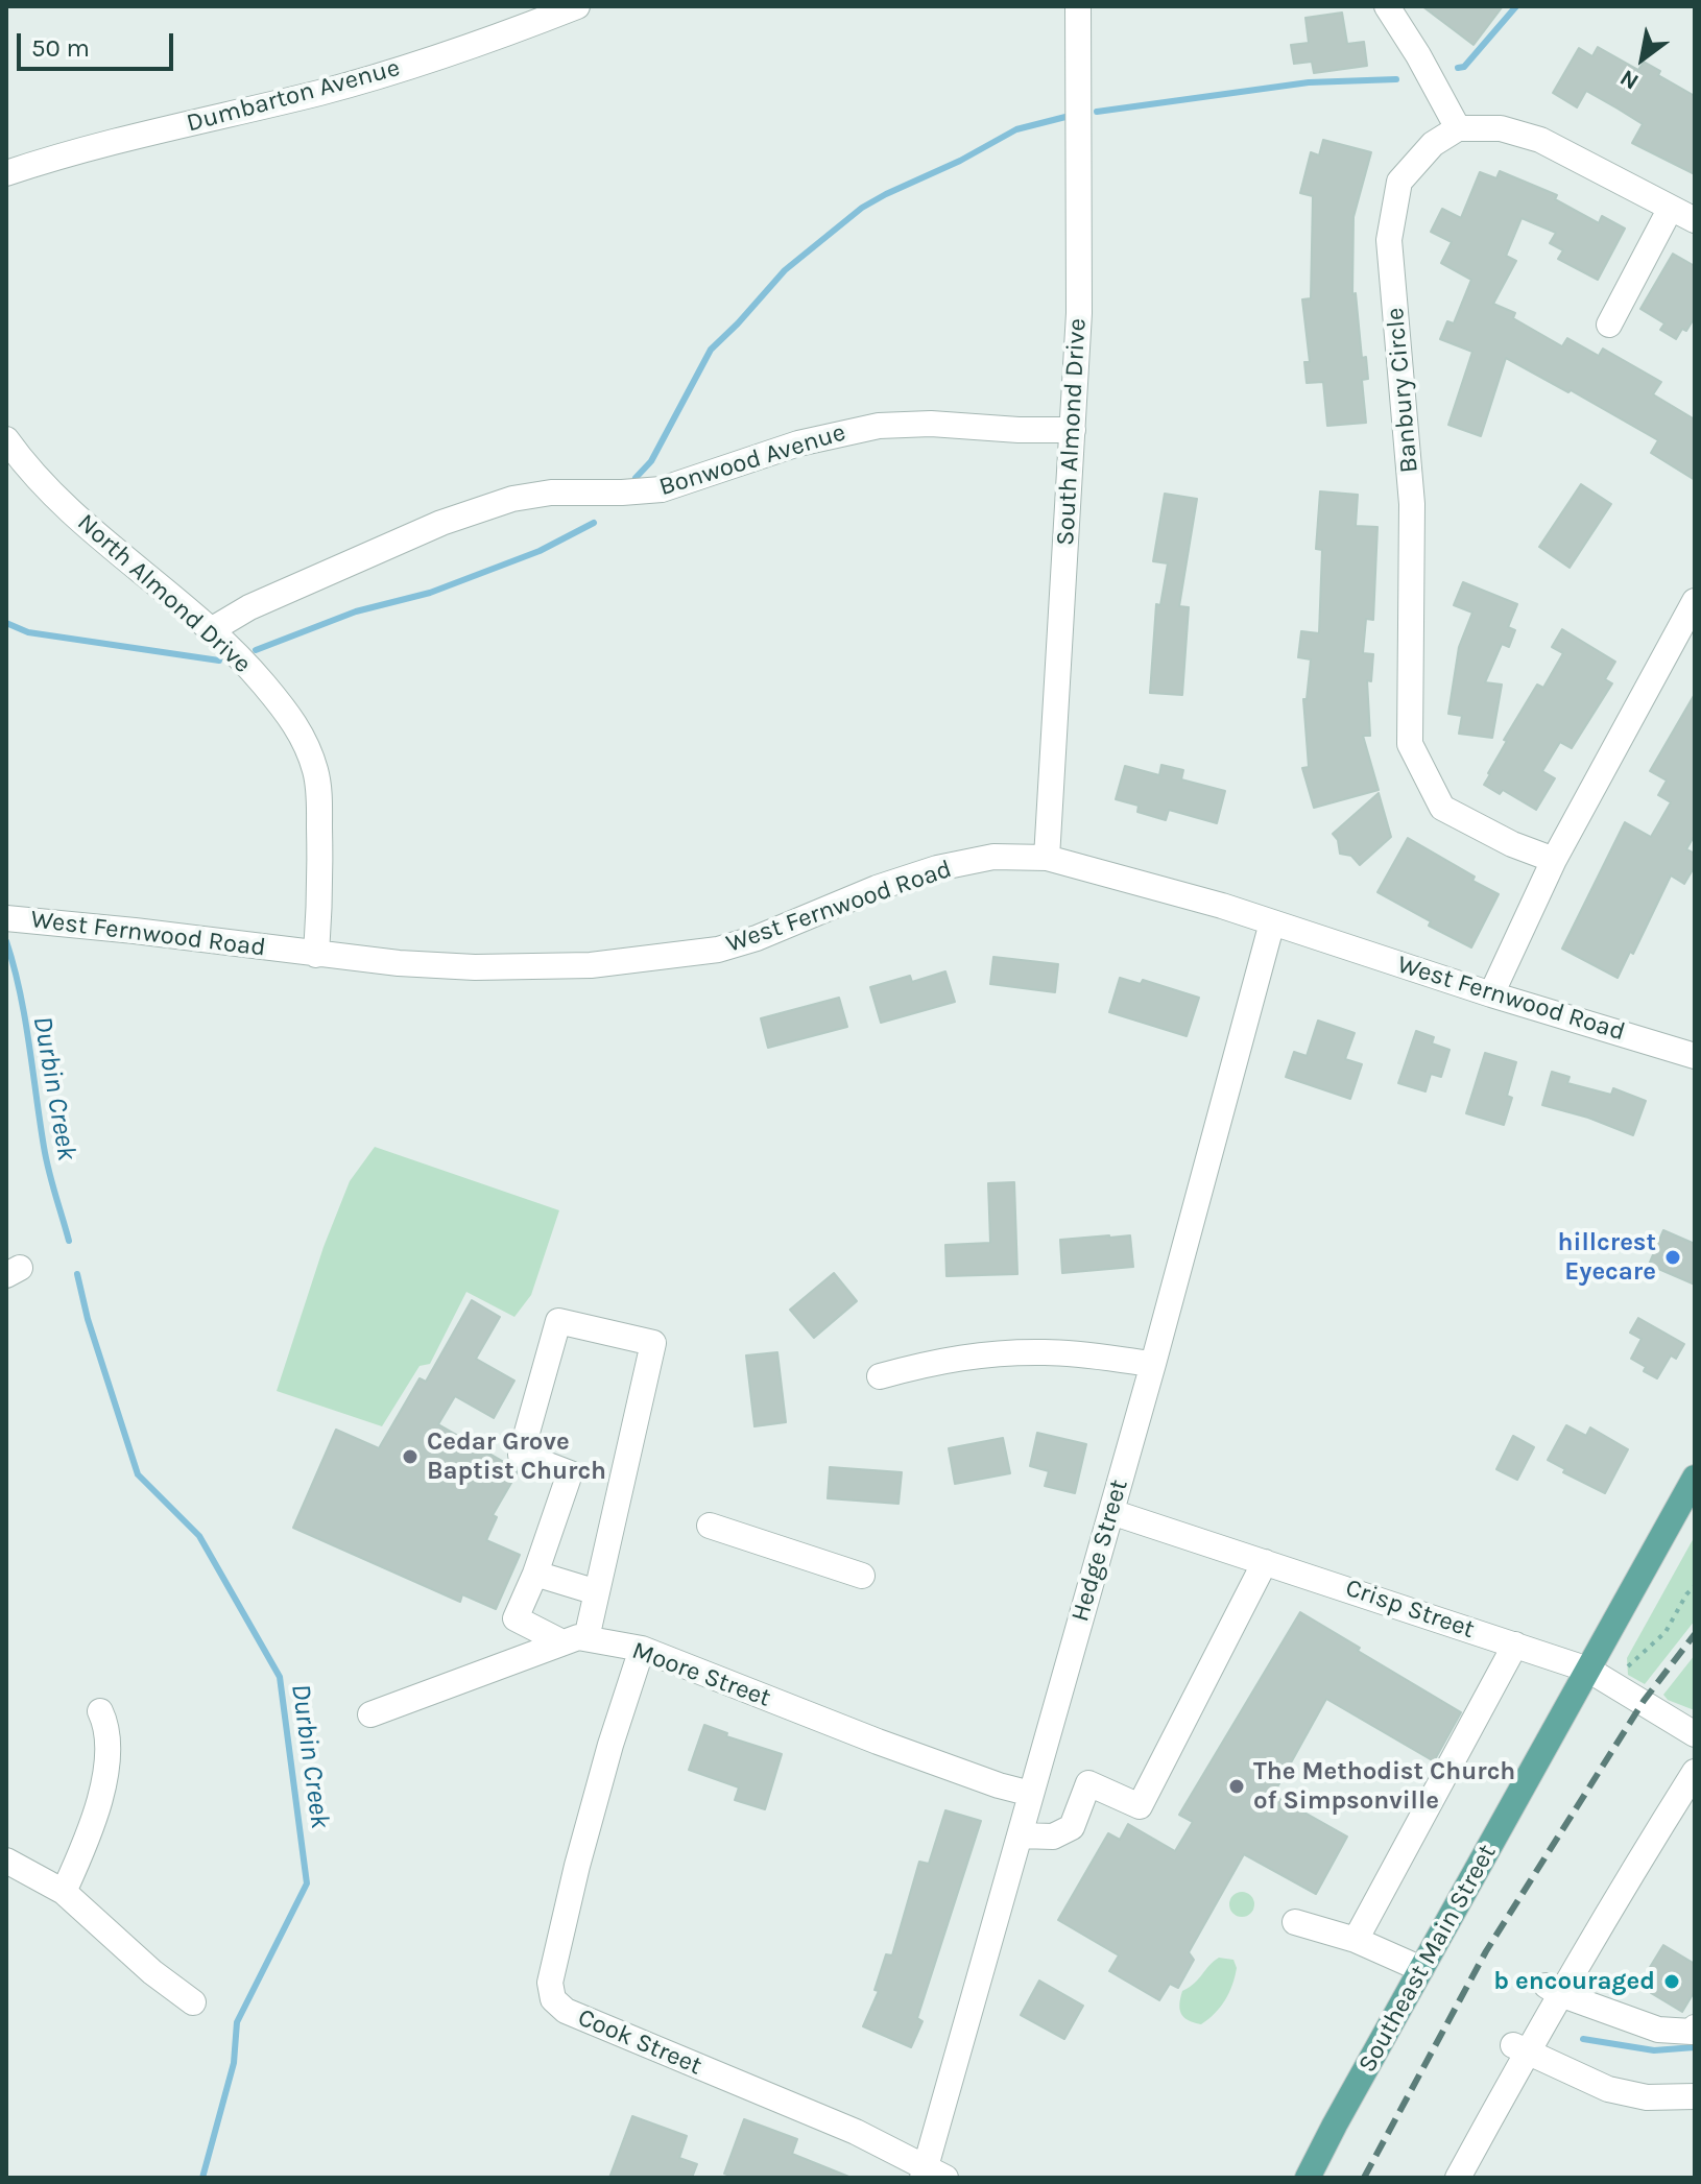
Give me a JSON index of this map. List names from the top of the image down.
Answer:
{
  "streets": {
    "main road": ["Southeast Main Street"],
    "street": [
      "Dumbarton Avenue",
      "Banbury Circle",
      "South Almond Drive",
      "Bonwood Avenue",
      "North Almond Drive",
      "West Fernwood Road",
      "Hedge Street",
      "Crisp Street",
      "Moore Street",
      "Cook Street"
    ]
  },
  "crossings": [
    ["South Almond Drive", "Bonwood Avenue"],
    ["South Almond Drive", "West Fernwood Road"],
    ["Bonwood Avenue", "North Almond Drive"],
    ["North Almond Drive", "West Fernwood Road"],
    ["West Fernwood Road", "Hedge Street"],
    ["Hedge Street", "Crisp Street"],
    ["Hedge Street", "Moore Street"],
    ["Hedge Street", "Cook Street"],
    ["Crisp Street", "Southeast Main Street"],
    ["Moore Street", "Cook Street"]
  ],
  "water": ["Durbin Creek"],
  "places": [
    "hillcrest Eyecare",
    "Cedar Grove Baptist Church",
    "The Methodist Church of Simpsonville",
    "b encouraged"
  ],
  "scale_bar": "50 m",
  "north": "bottom left"
}
